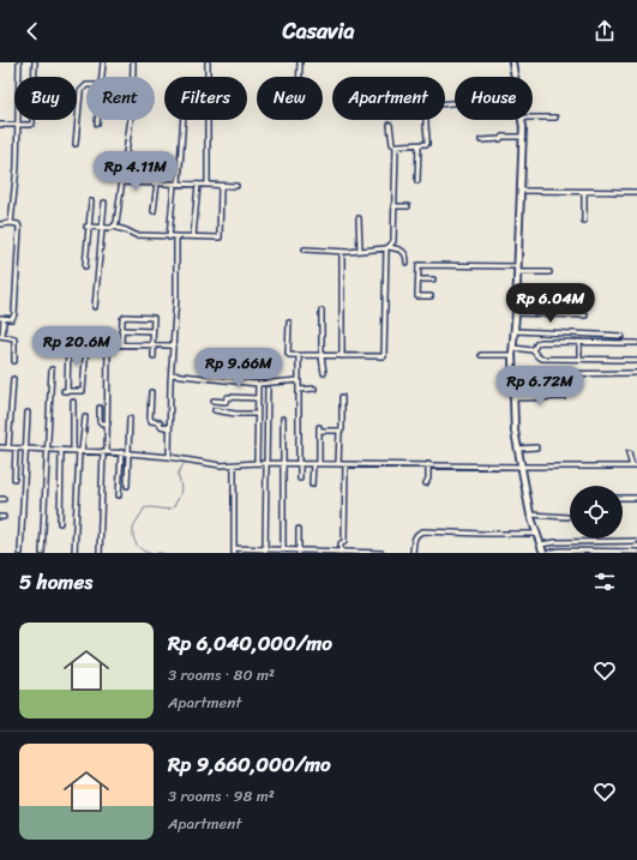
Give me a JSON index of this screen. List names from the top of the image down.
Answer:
{
  "page": {
    "header": "Casavia",
    "chip": [
      "Buy",
      "Rent",
      "Filters",
      "New",
      "Apartment",
      "House"
    ],
    "price": [
      "Rp 4.11M",
      "Rp 6.04M",
      "Rp 20.6M",
      "Rp 9.66M",
      "Rp 6.72M"
    ],
    "heading": "5 homes",
    "list": [
      {
        "name": "Rp 6,040,000/mo",
        "note": "3 rooms · 80 m² · Apartment"
      },
      {
        "name": "Rp 9,660,000/mo",
        "note": "3 rooms · 98 m² · Apartment"
      }
    ]
  }
}
